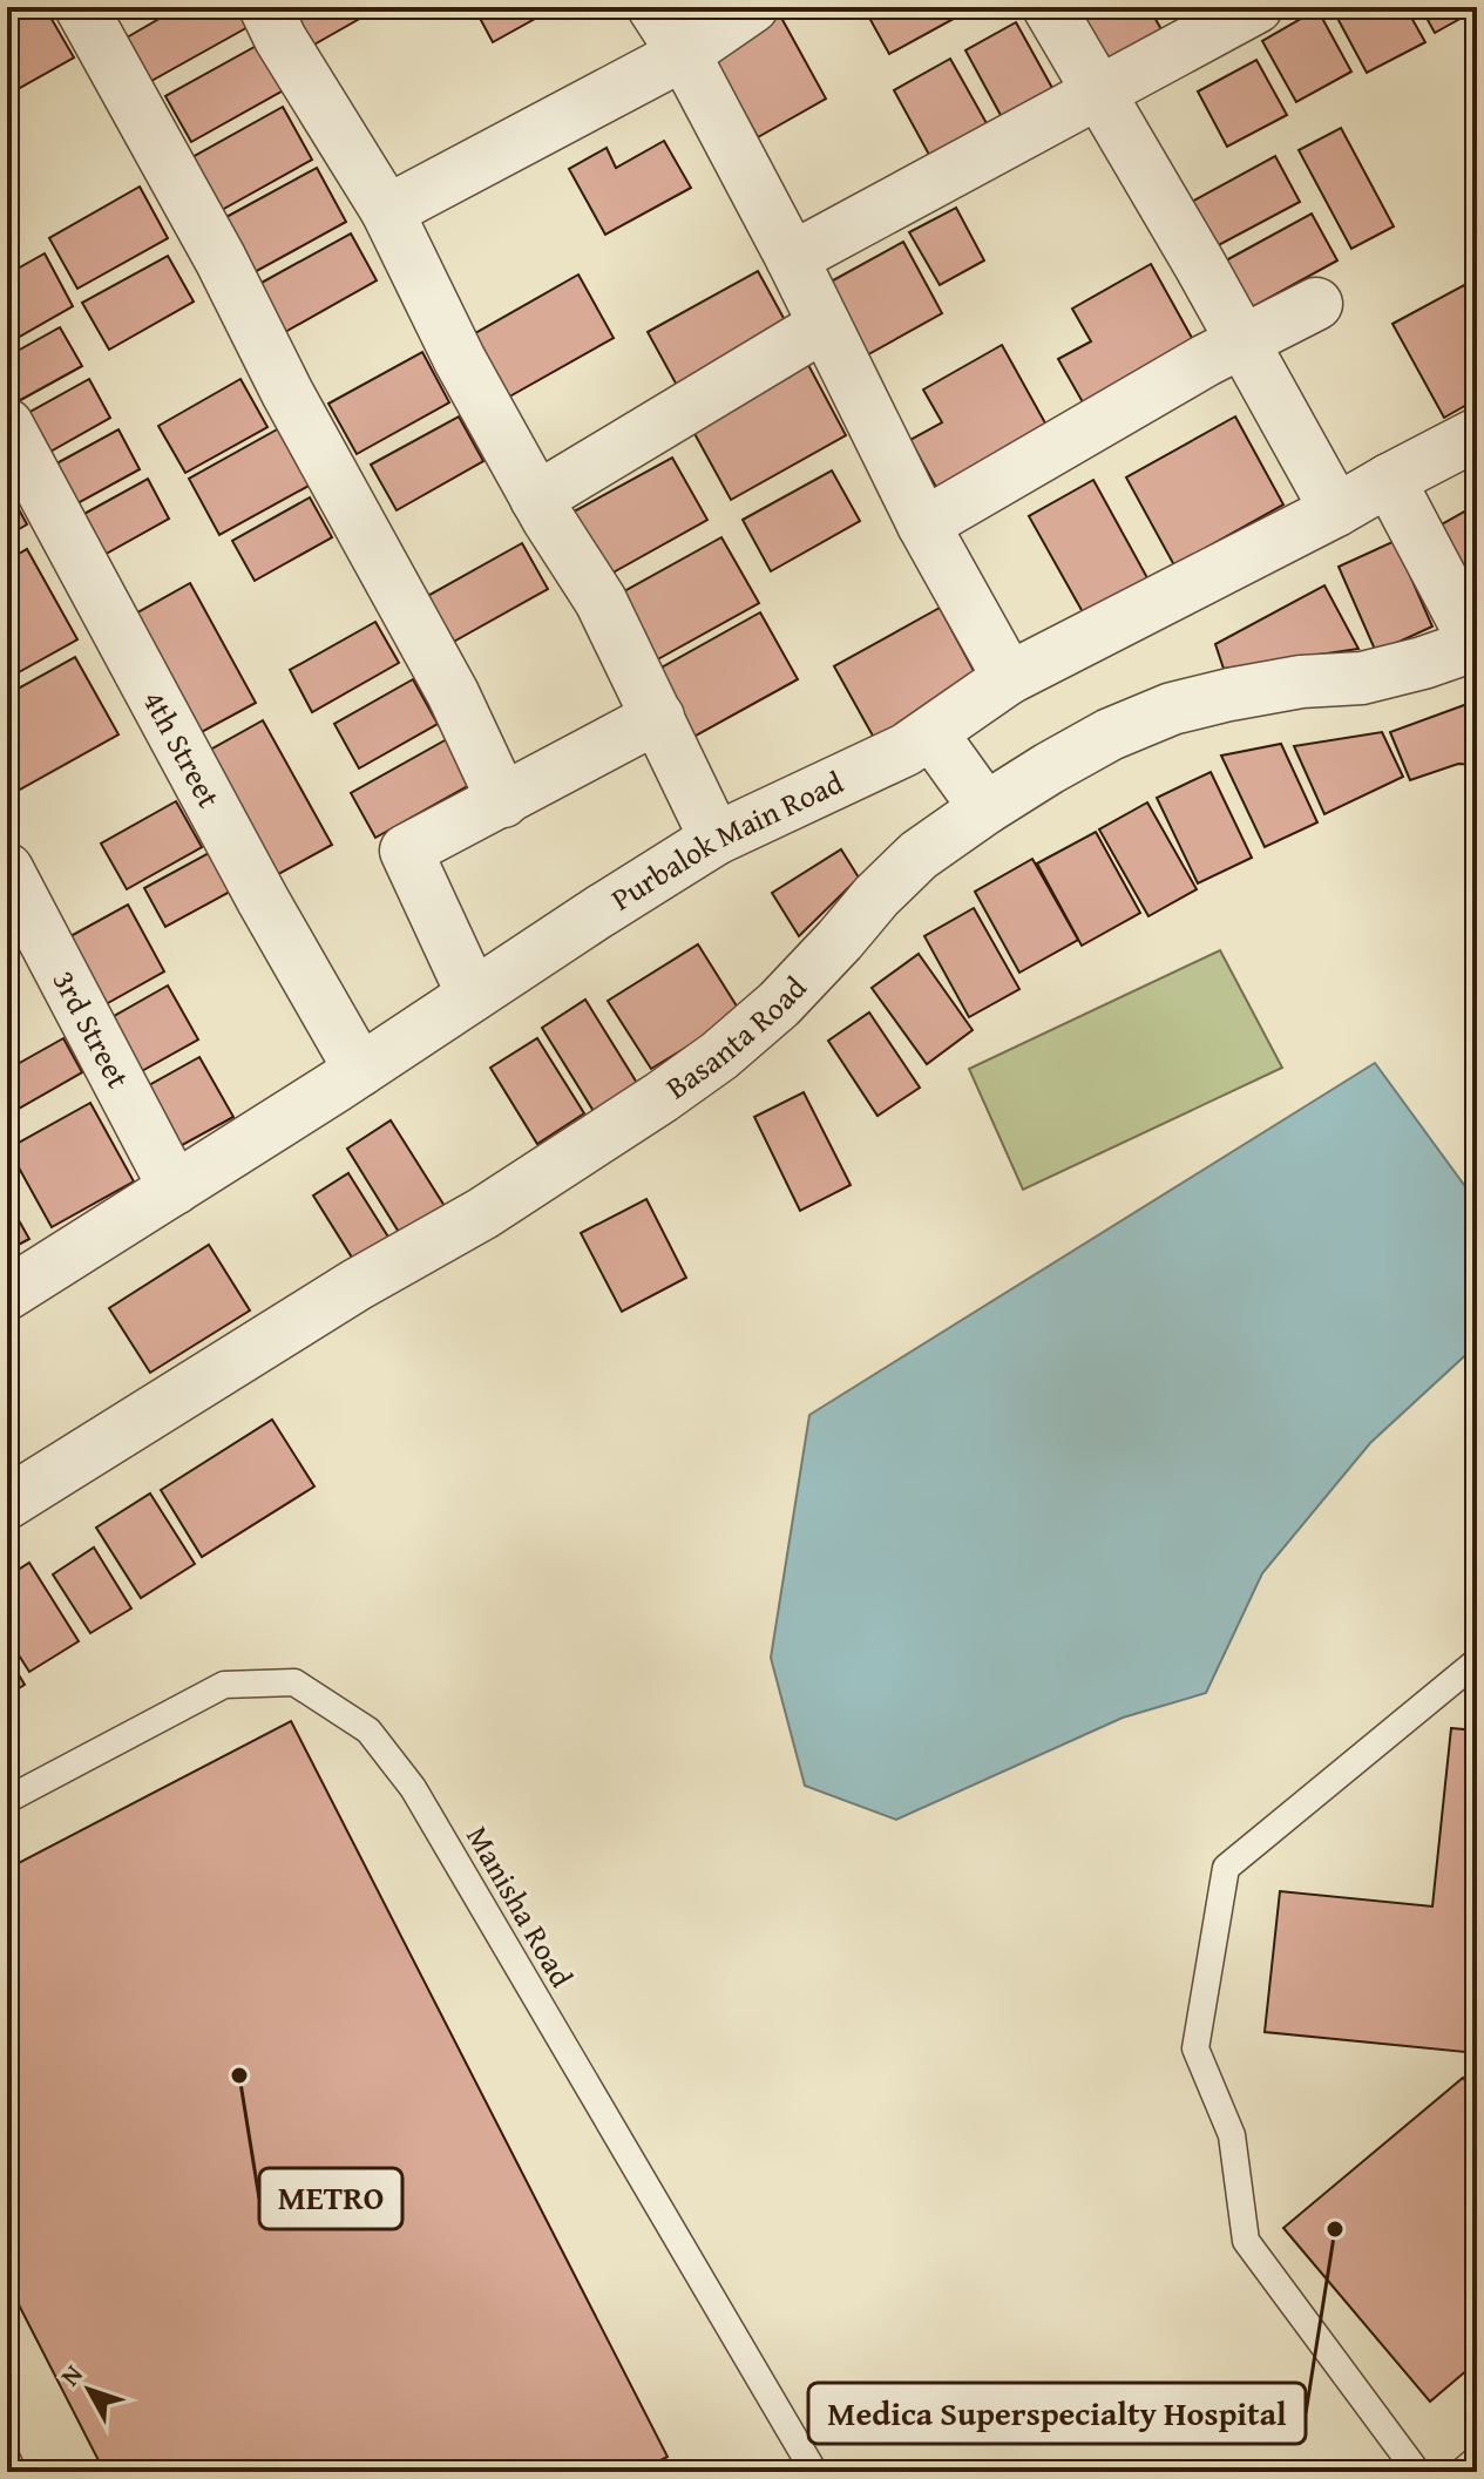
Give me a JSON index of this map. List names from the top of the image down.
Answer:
{
  "streets": {
    "street": [
      "4th Street",
      "Purbalok Main Road",
      "3rd Street",
      "Basanta Road"
    ],
    "lane": ["Manisha Road"]
  },
  "crossings": [
    ["4th Street", "Purbalok Main Road"],
    ["Purbalok Main Road", "3rd Street"]
  ],
  "places": ["METRO", "Medica Superspecialty Hospital"],
  "north": "top left"
}
